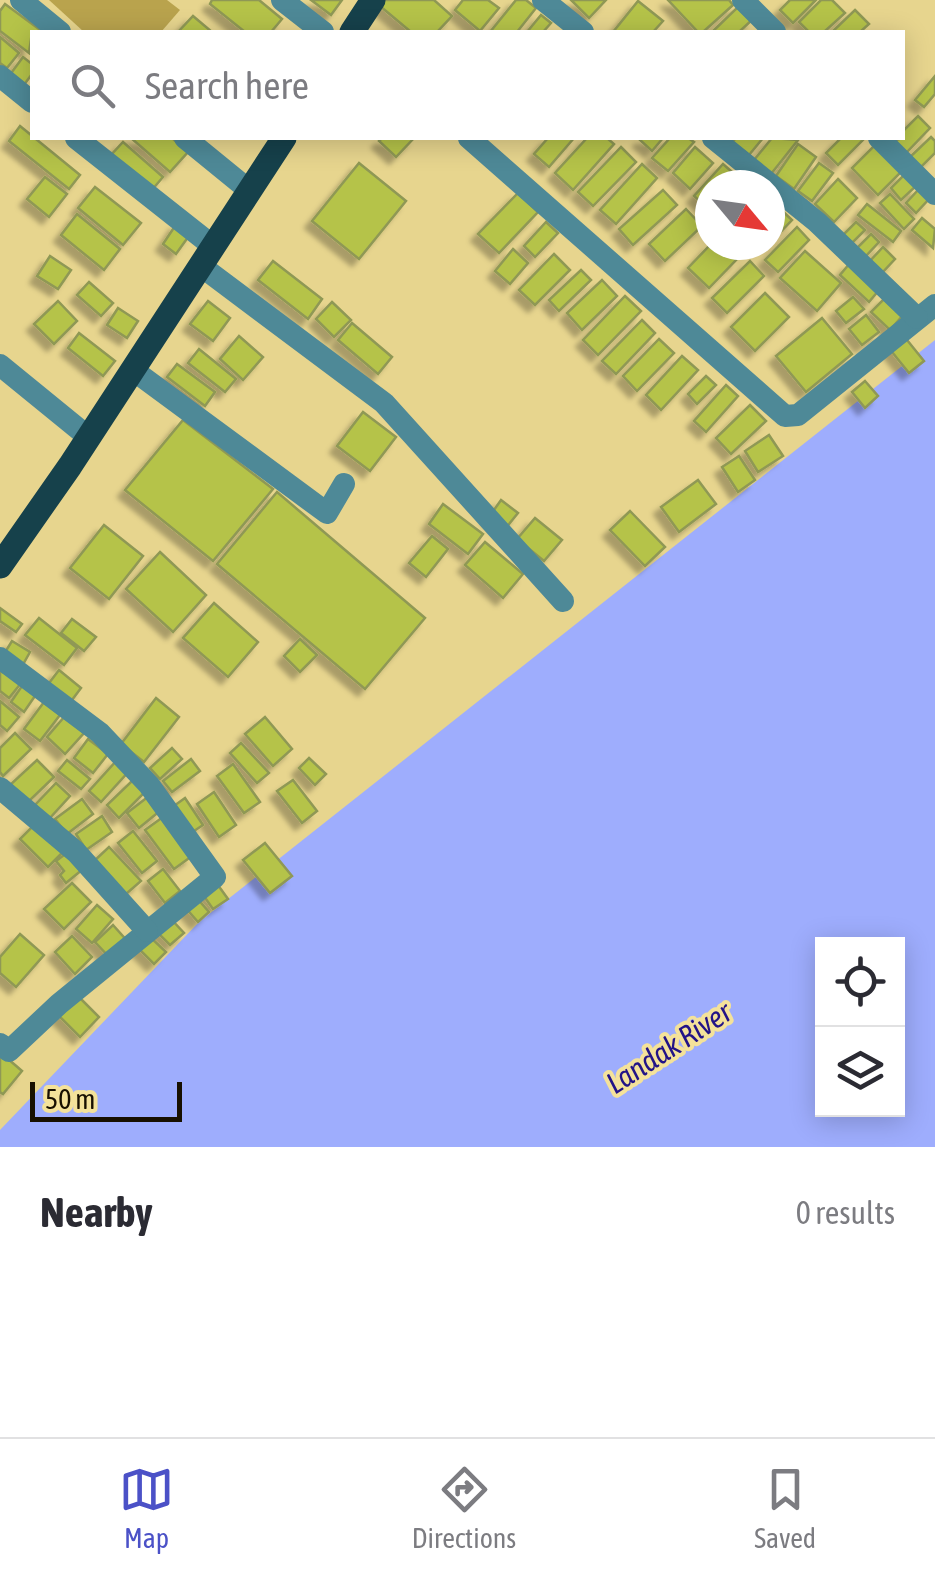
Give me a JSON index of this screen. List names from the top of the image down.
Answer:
{
  "water": ["Landak River"],
  "scale_bar": "50 m",
  "north": "bottom right",
  "page": {
    "search": "Search here",
    "scale": "50 m",
    "heading": ["Nearby", "0 results"],
    "nav": ["Map", "Directions", "Saved"]
  }
}
